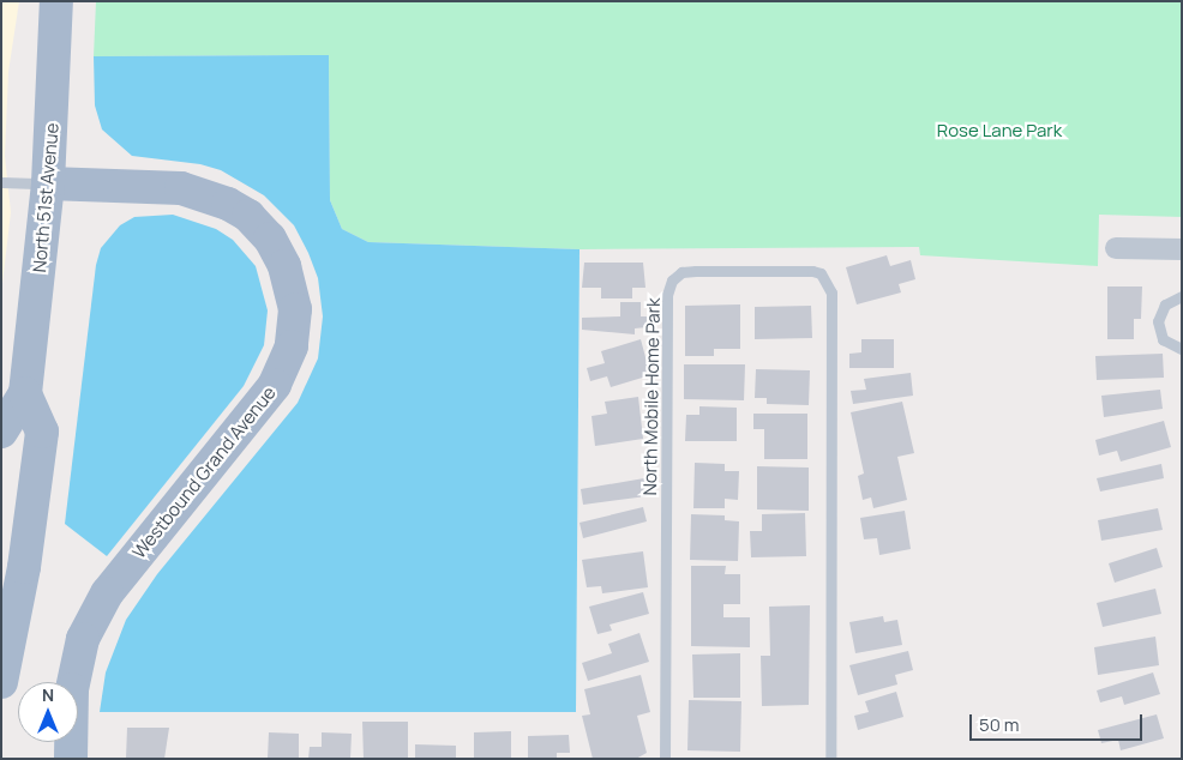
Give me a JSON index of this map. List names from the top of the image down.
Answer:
{
  "streets": {
    "main road": ["North 51st Avenue", "Westbound Grand Avenue"],
    "lane": ["North Mobile Home Park"]
  },
  "crossings": [
    ["North 51st Avenue", "Westbound Grand Avenue"]
  ],
  "parks": ["Rose Lane Park"],
  "scale_bar": "50 m",
  "north": "top"
}
